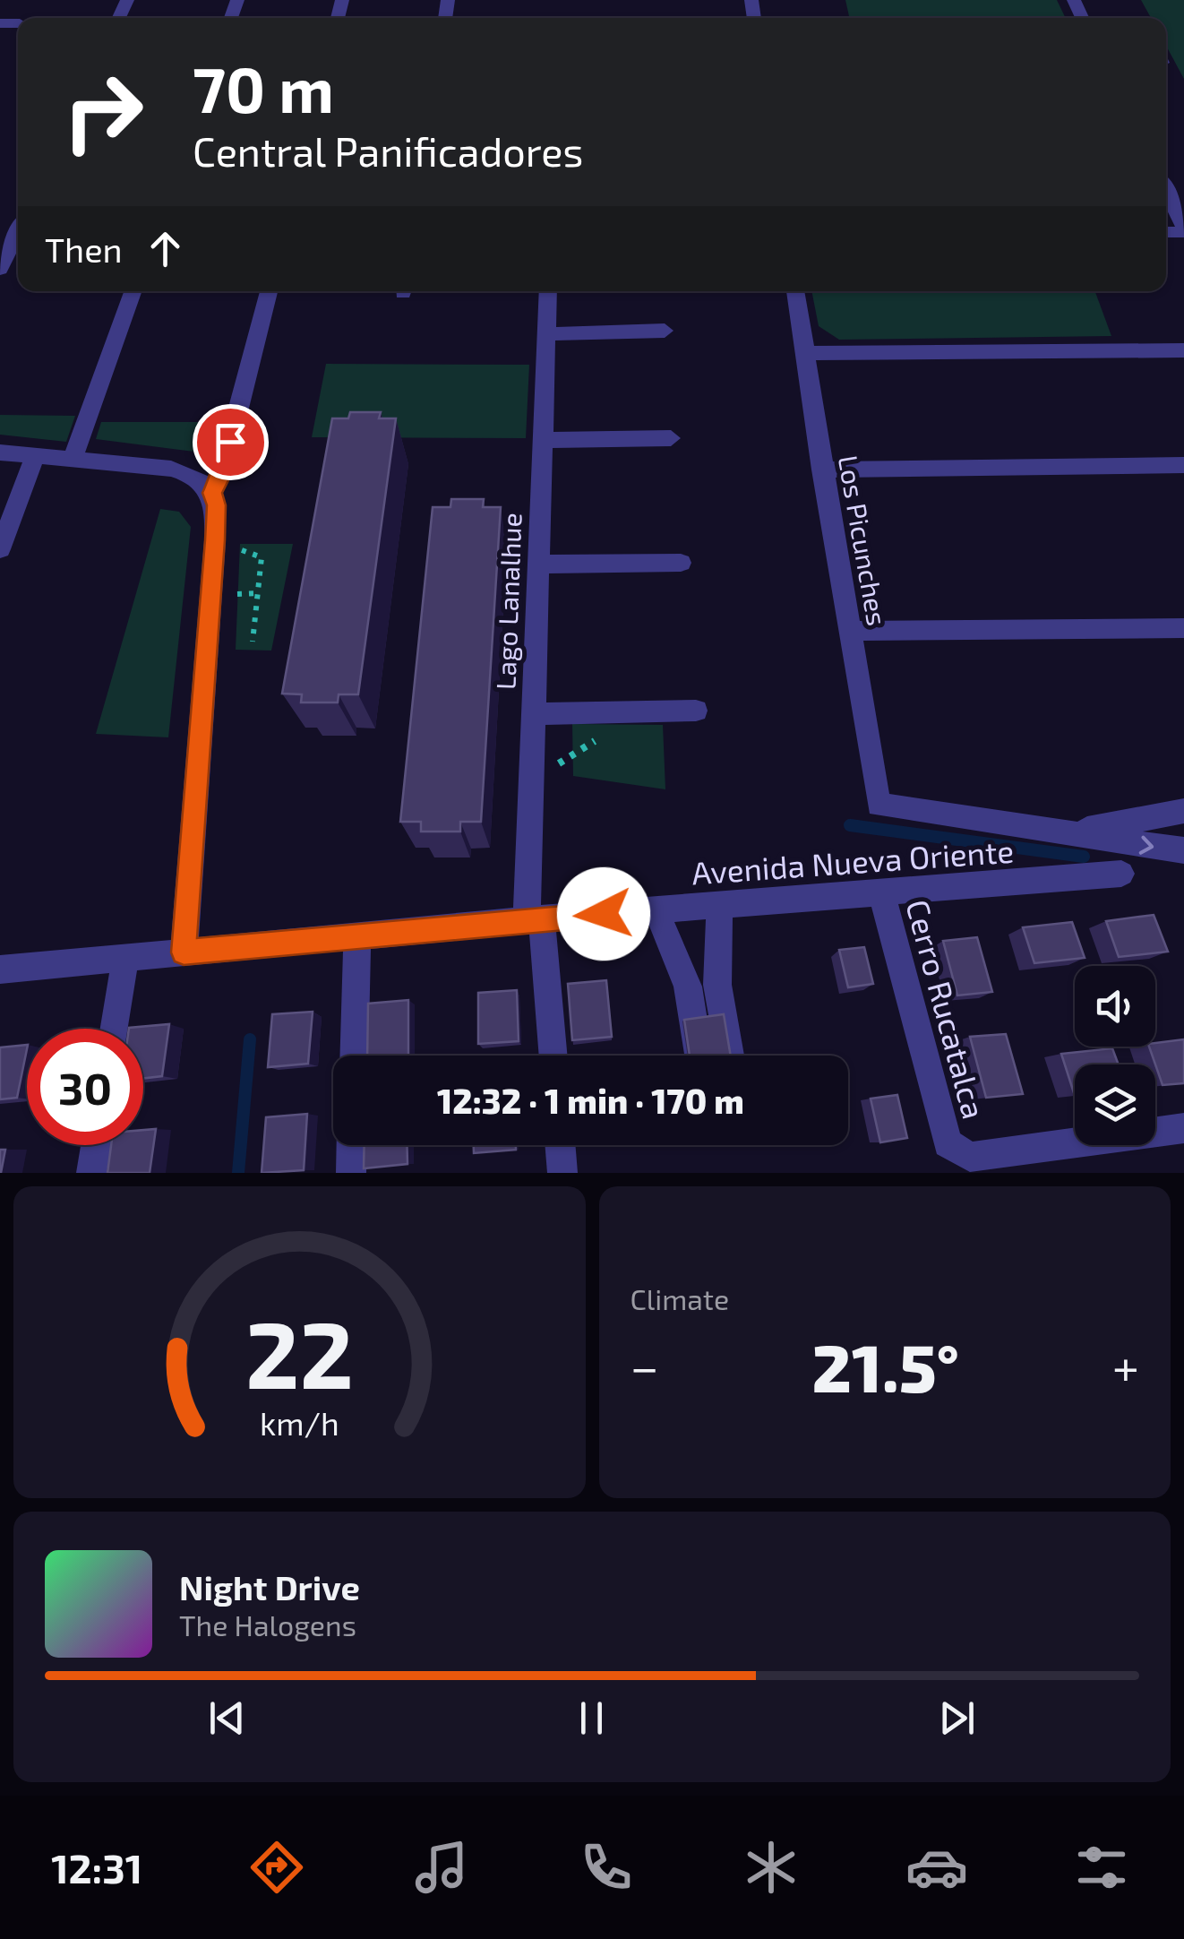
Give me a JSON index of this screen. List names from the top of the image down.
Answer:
{
  "streets": {
    "street": [
      "Los Picunches",
      "Lago Lanalhue",
      "Avenida Nueva Oriente",
      "Cerro Rucatalca"
    ]
  },
  "crossings": [
    ["Los Picunches", "Avenida Nueva Oriente"],
    ["Lago Lanalhue", "Avenida Nueva Oriente"],
    ["Avenida Nueva Oriente", "Cerro Rucatalca"]
  ],
  "page": {
    "turn": ["70 m", "Central Panificadores"],
    "then": "Then",
    "limit": "30",
    "trip": "12:32 · 1 min · 170 m",
    "tile": "Climate",
    "heat": ["−", "21.5°", "+"],
    "song": ["Night Drive", "The Halogens"],
    "tabs": "12:31",
    "gauge": ["22", "km/h"]
  }
}
